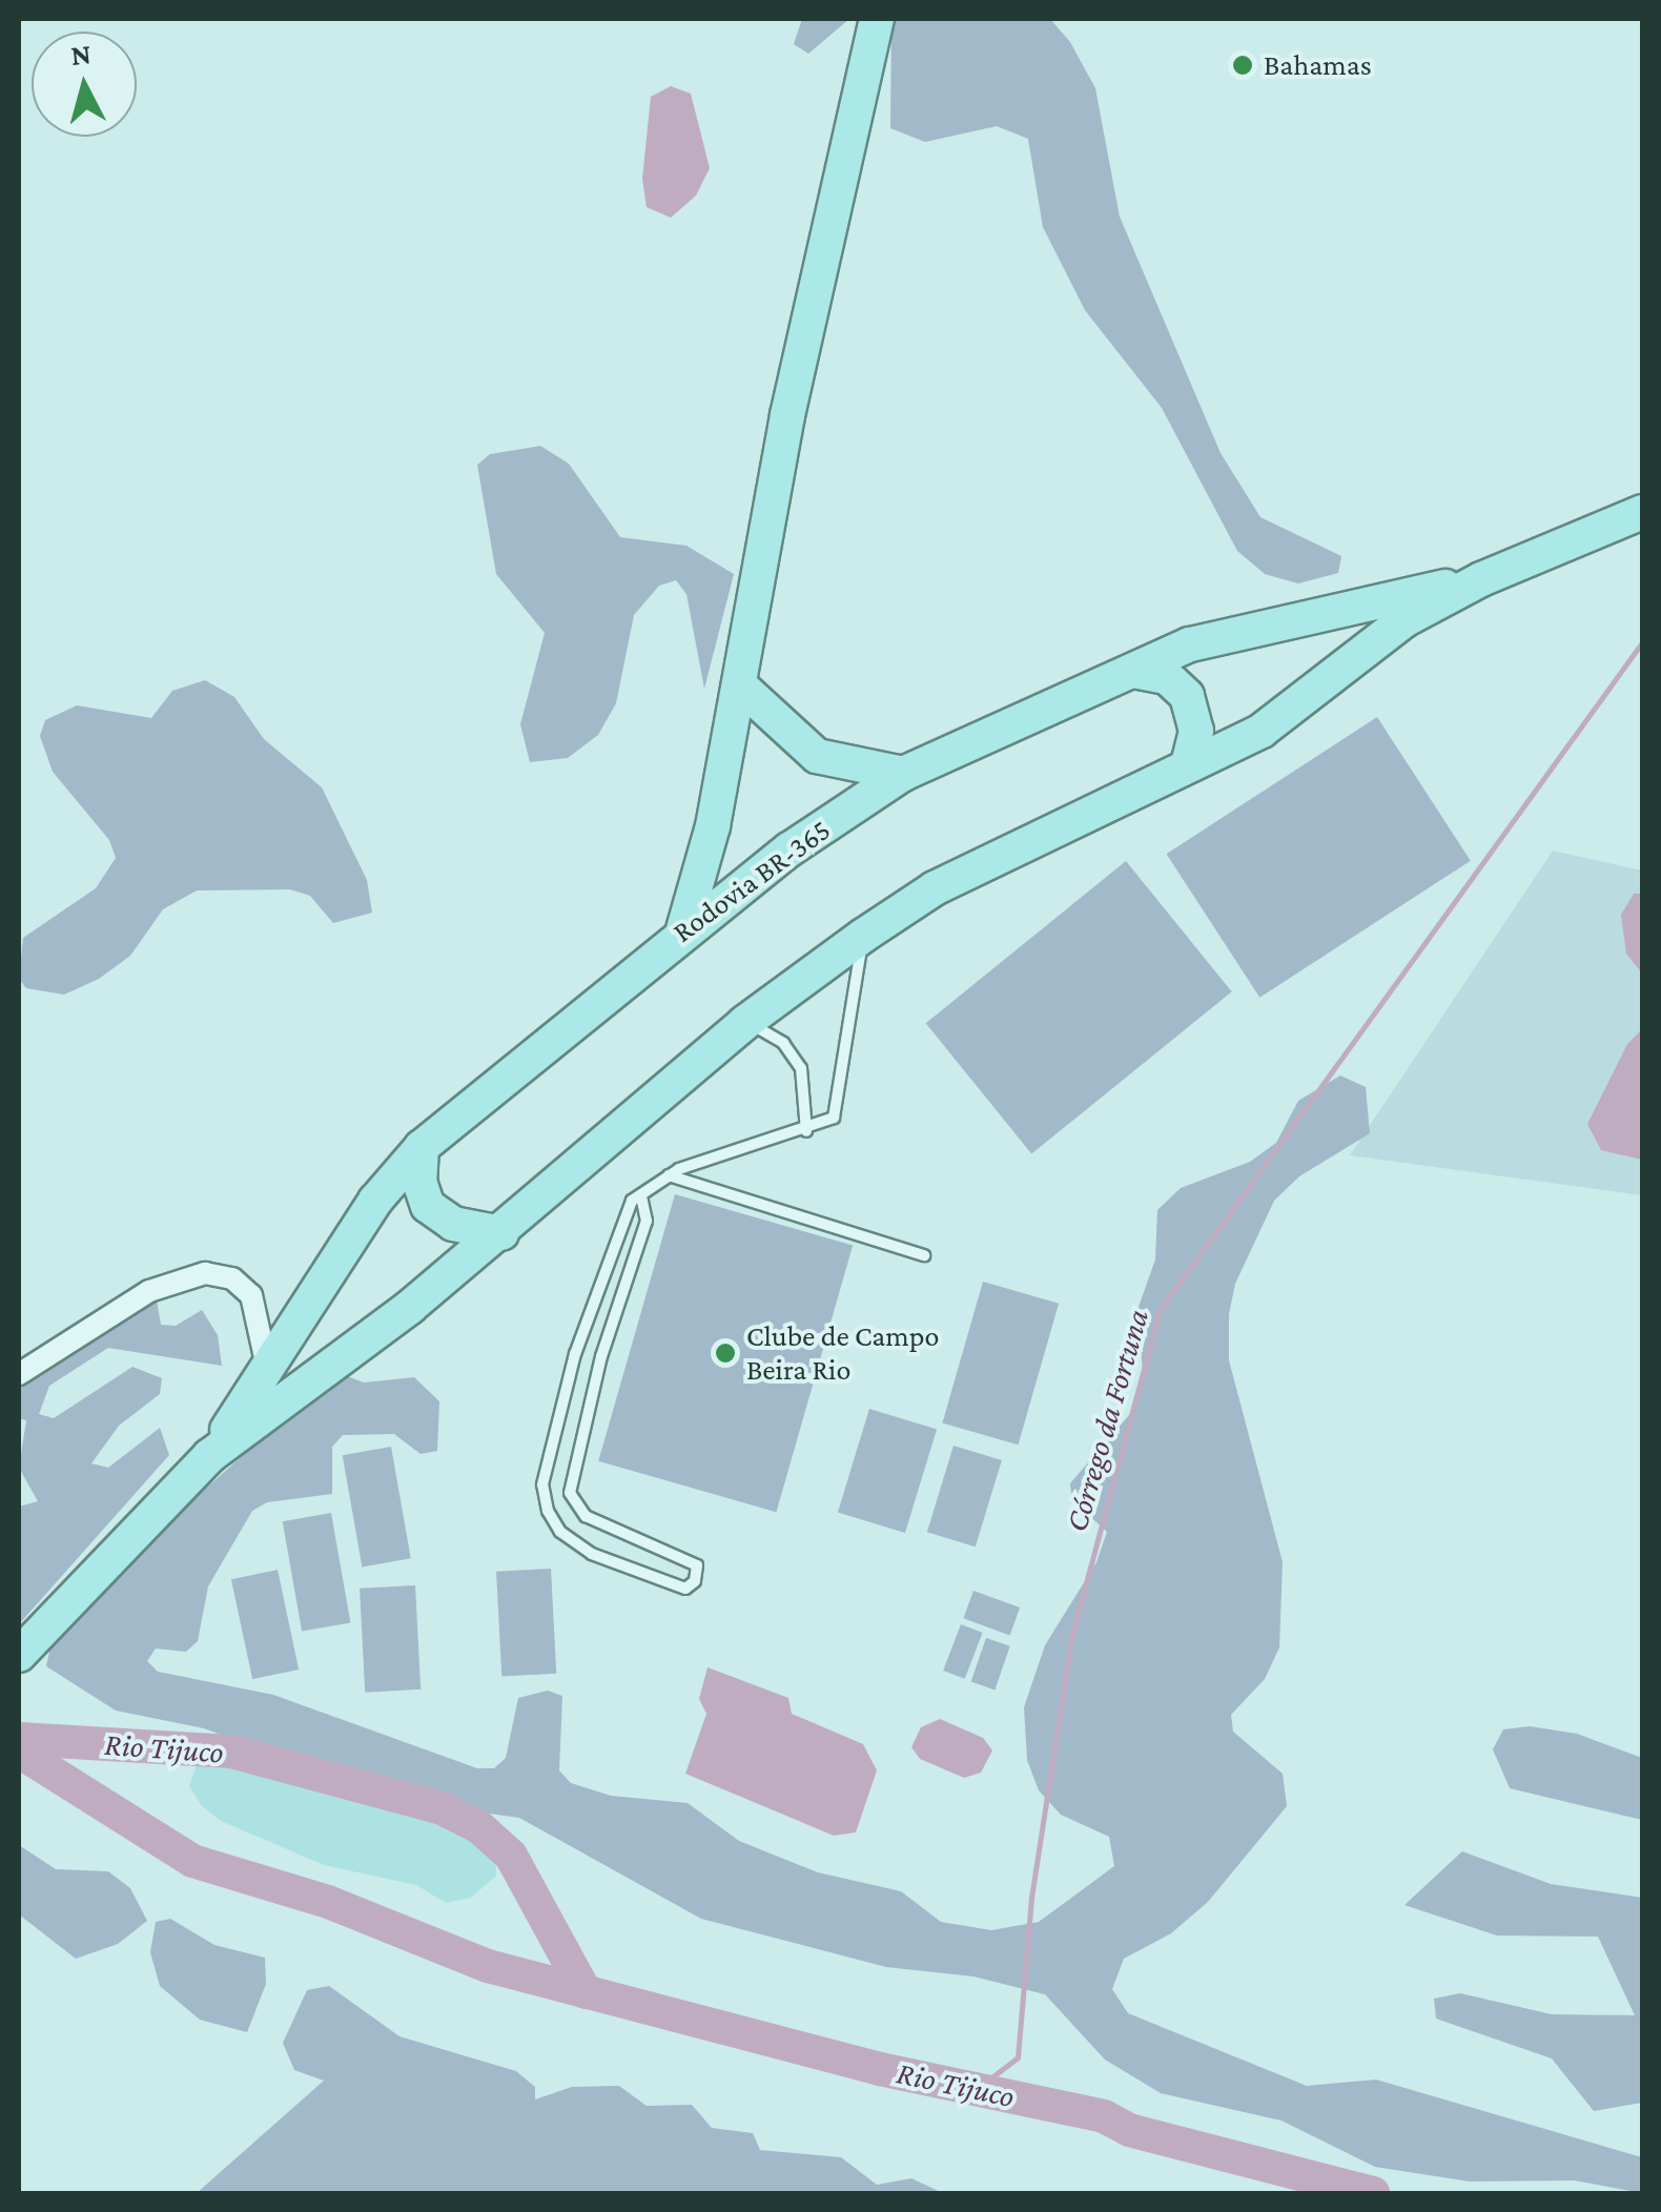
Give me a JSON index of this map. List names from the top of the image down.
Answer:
{
  "streets": {
    "main road": ["Rodovia BR-365"]
  },
  "water": ["Córrego da Fortuna", "Rio Tijuco"],
  "places": ["Bahamas", "Clube de Campo Beira Rio"],
  "north": "top"
}
